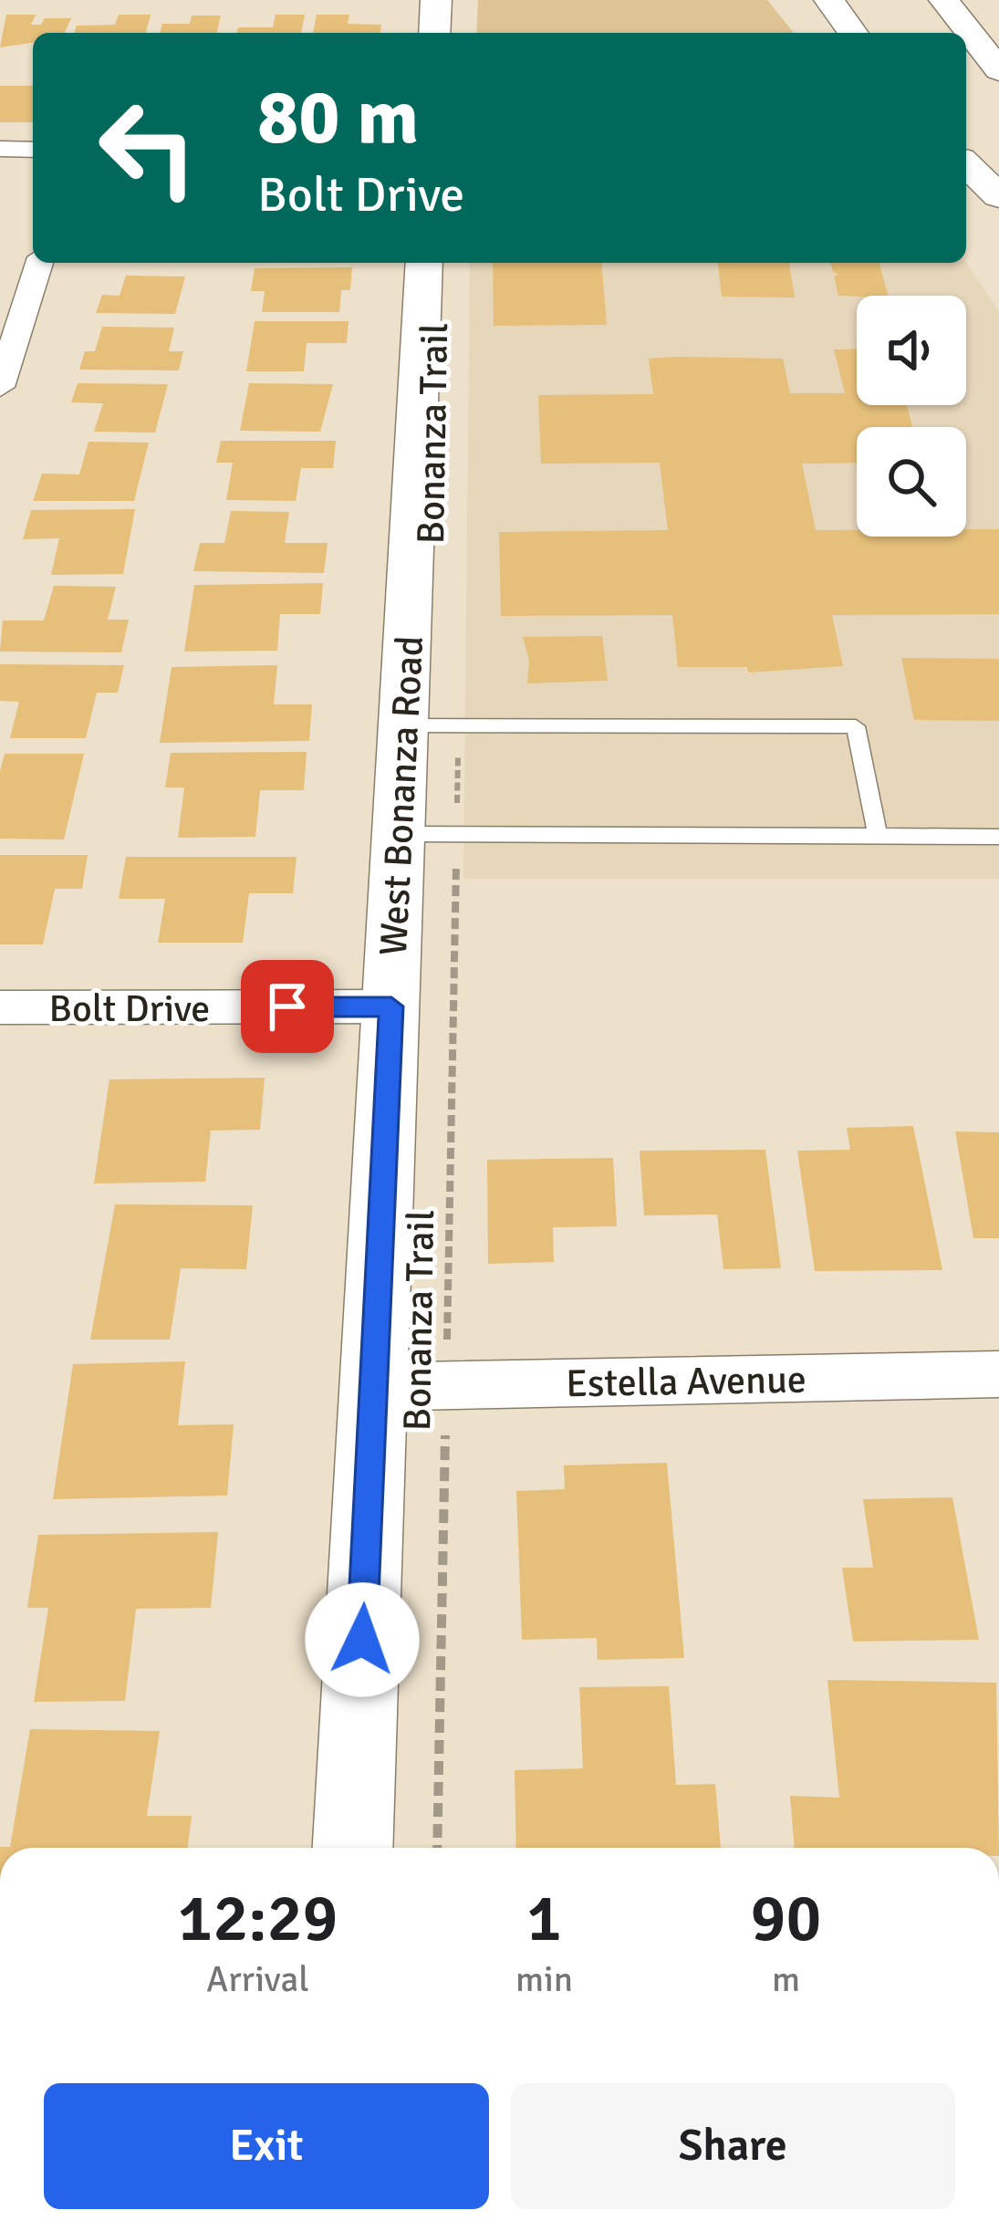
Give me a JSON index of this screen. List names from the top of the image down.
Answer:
{
  "streets": {
    "main road": ["West Bonanza Road"],
    "street": ["Bolt Drive", "Estella Avenue"],
    "path": ["Bonanza Trail"]
  },
  "crossings": [
    ["Bonanza Trail", "West Bonanza Road"],
    ["Bonanza Trail", "Estella Avenue"],
    ["West Bonanza Road", "Bolt Drive"],
    ["West Bonanza Road", "Estella Avenue"]
  ],
  "page": {
    "turn": ["80 m", "Bolt Drive"],
    "eta": [
      "12:29",
      "Arrival",
      "1",
      "min",
      "90",
      "m"
    ],
    "buttons": ["Exit", "Share"]
  }
}
